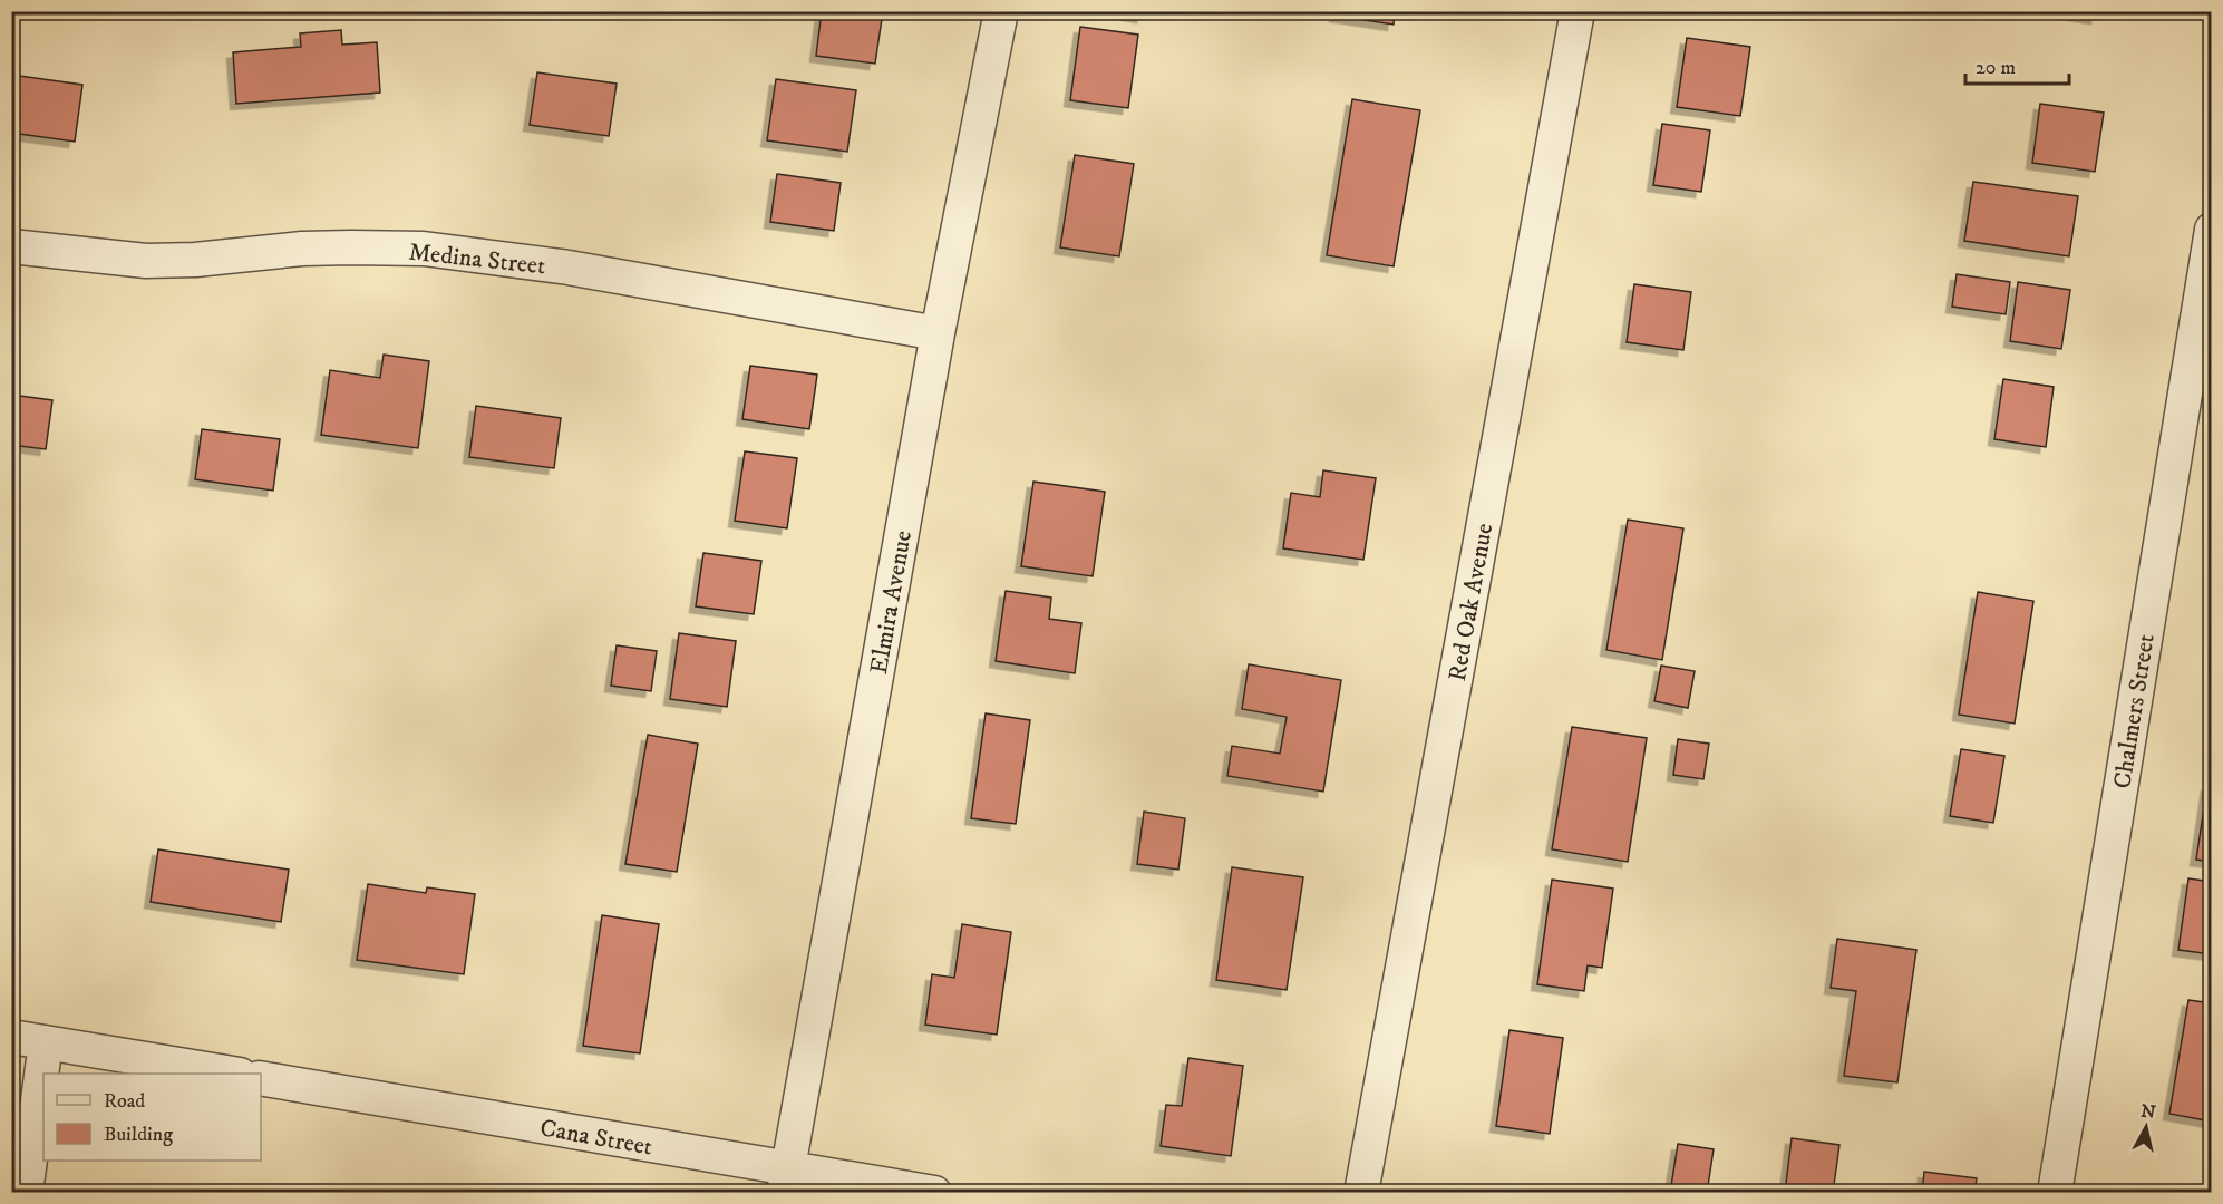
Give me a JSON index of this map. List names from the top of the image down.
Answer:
{
  "streets": {
    "street": [
      "Medina Street",
      "Elmira Avenue",
      "Red Oak Avenue",
      "Chalmers Street",
      "Cana Street"
    ]
  },
  "crossings": [
    ["Medina Street", "Elmira Avenue"],
    ["Elmira Avenue", "Cana Street"]
  ],
  "legend": ["Road", "Building"],
  "scale_bar": "20 m",
  "north": "top"
}
